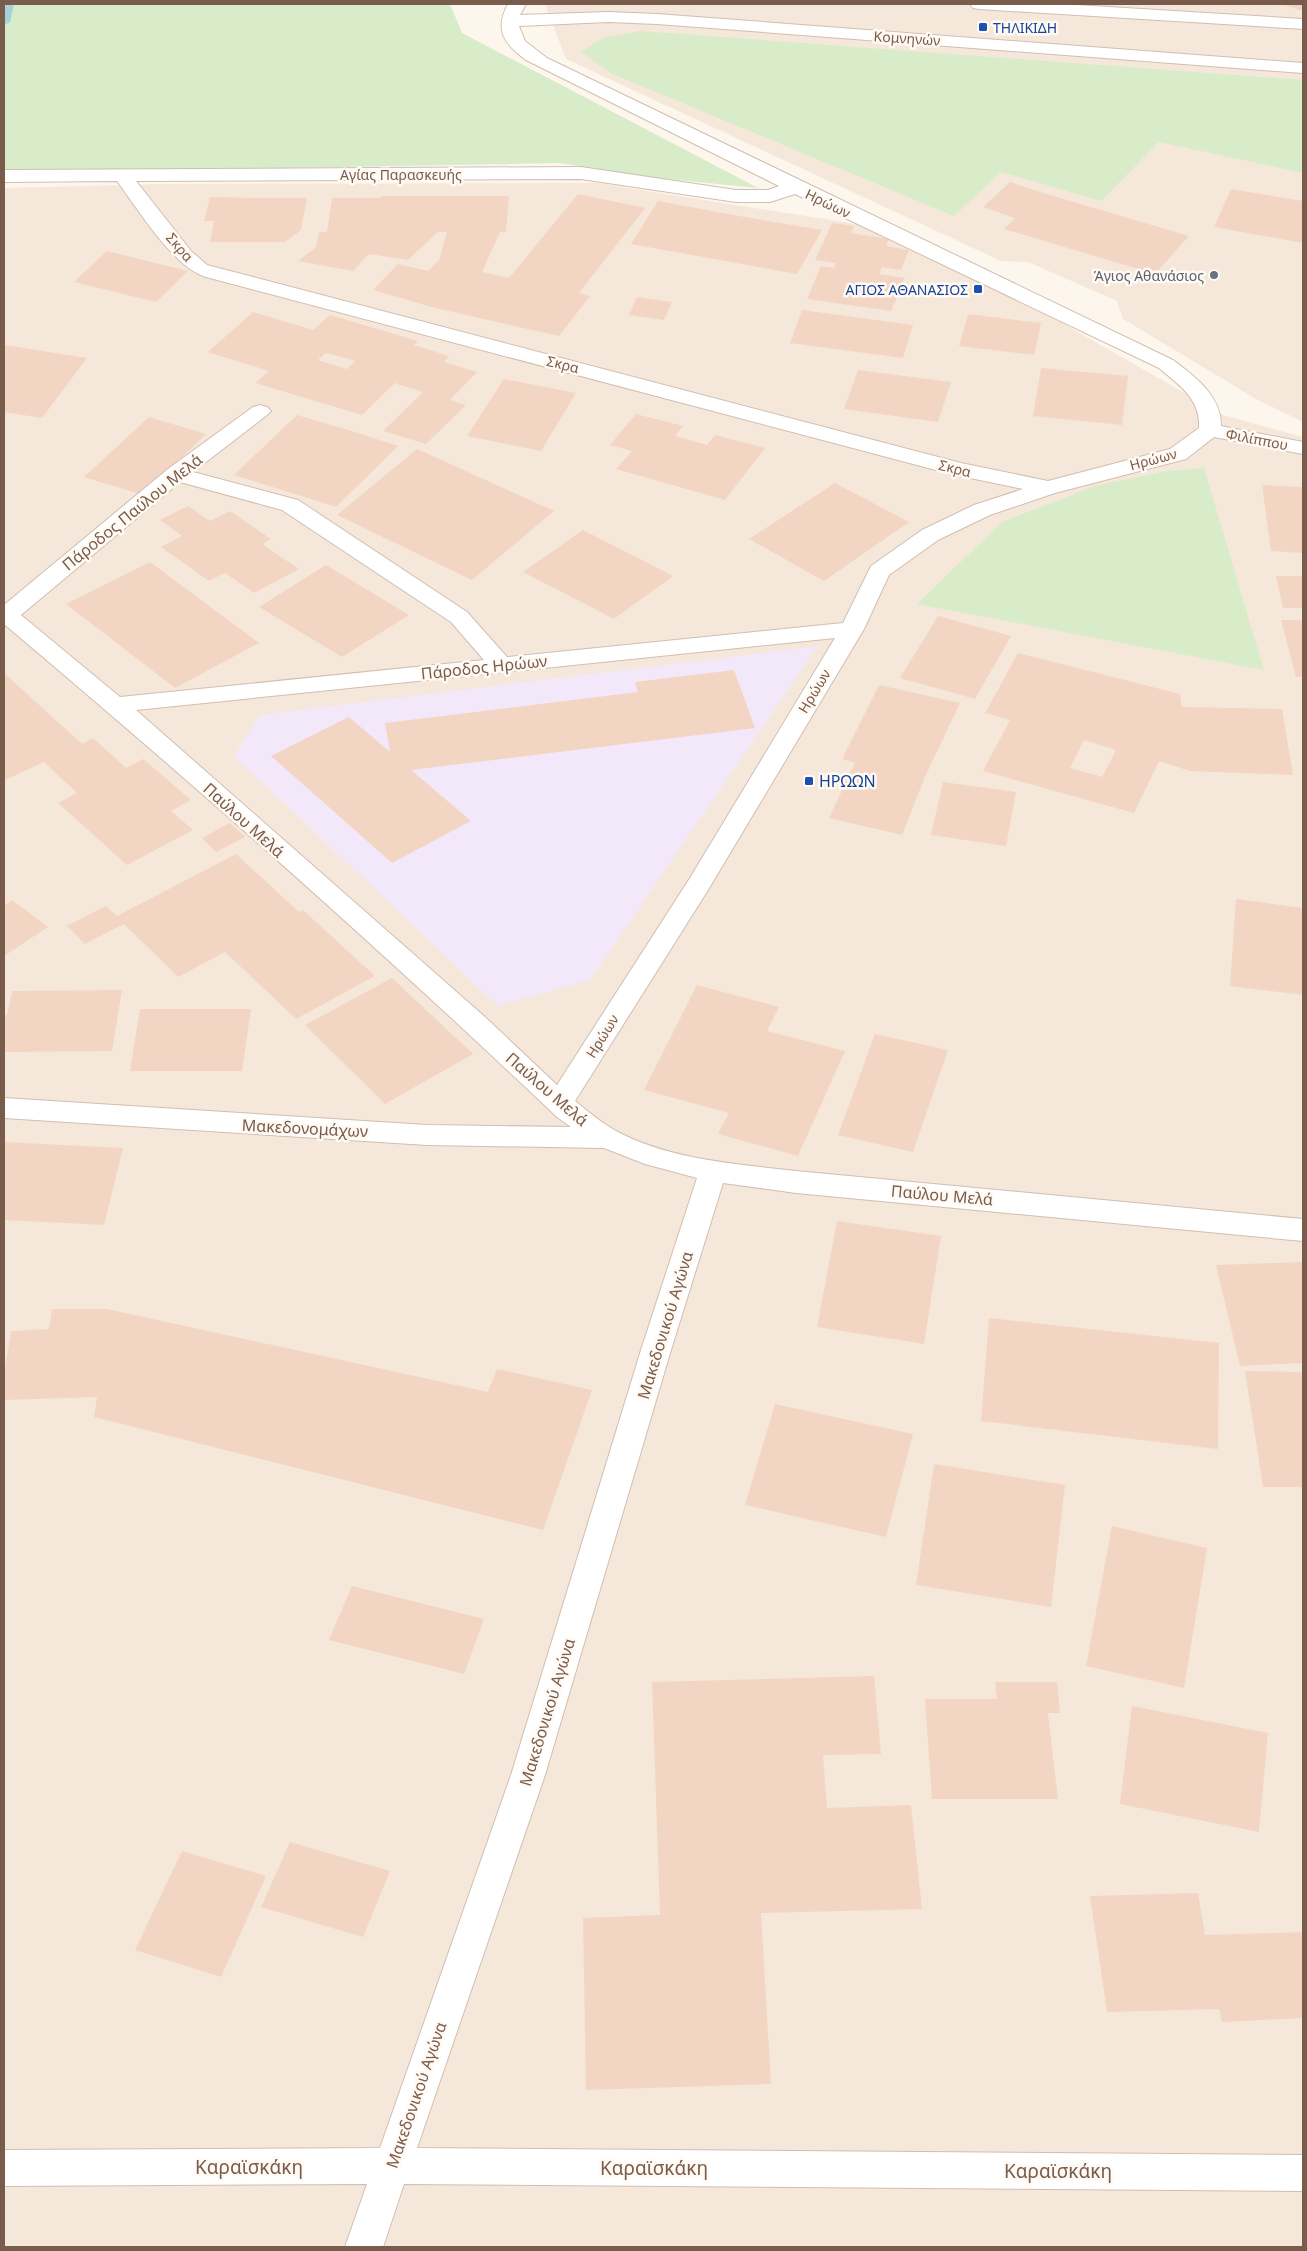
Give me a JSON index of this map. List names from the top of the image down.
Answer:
{
  "streets": {
    "street": [
      "Κομνηνών",
      "Αγίας Παρασκευής",
      "Ηρώων",
      "Σκρα",
      "Φιλίππου",
      "Πάροδος Παύλου Μελά",
      "Πάροδος Ηρώων",
      "Παύλου Μελά",
      "Μακεδονομάχων",
      "Μακεδονικού Αγώνα",
      "Καραϊσκάκη"
    ]
  },
  "crossings": [
    ["Κομνηνών", "Ηρώων"],
    ["Αγίας Παρασκευής", "Ηρώων"],
    ["Αγίας Παρασκευής", "Σκρα"],
    ["Ηρώων", "Σκρα"],
    ["Ηρώων", "Φιλίππου"],
    ["Ηρώων", "Πάροδος Ηρώων"],
    ["Ηρώων", "Παύλου Μελά"],
    ["Πάροδος Παύλου Μελά", "Παύλου Μελά"],
    ["Πάροδος Ηρώων", "Παύλου Μελά"],
    ["Παύλου Μελά", "Μακεδονομάχων"],
    ["Παύλου Μελά", "Μακεδονικού Αγώνα"],
    ["Μακεδονικού Αγώνα", "Καραϊσκάκη"]
  ],
  "places": {
    "transit": ["ΤΗΛΙΚΙΔΗ", "ΑΓΙΟΣ ΑΘΑΝΑΣΙΟΣ", "ΗΡΩΩΝ"],
    "other": ["Άγιος Αθανάσιος"]
  }
}
